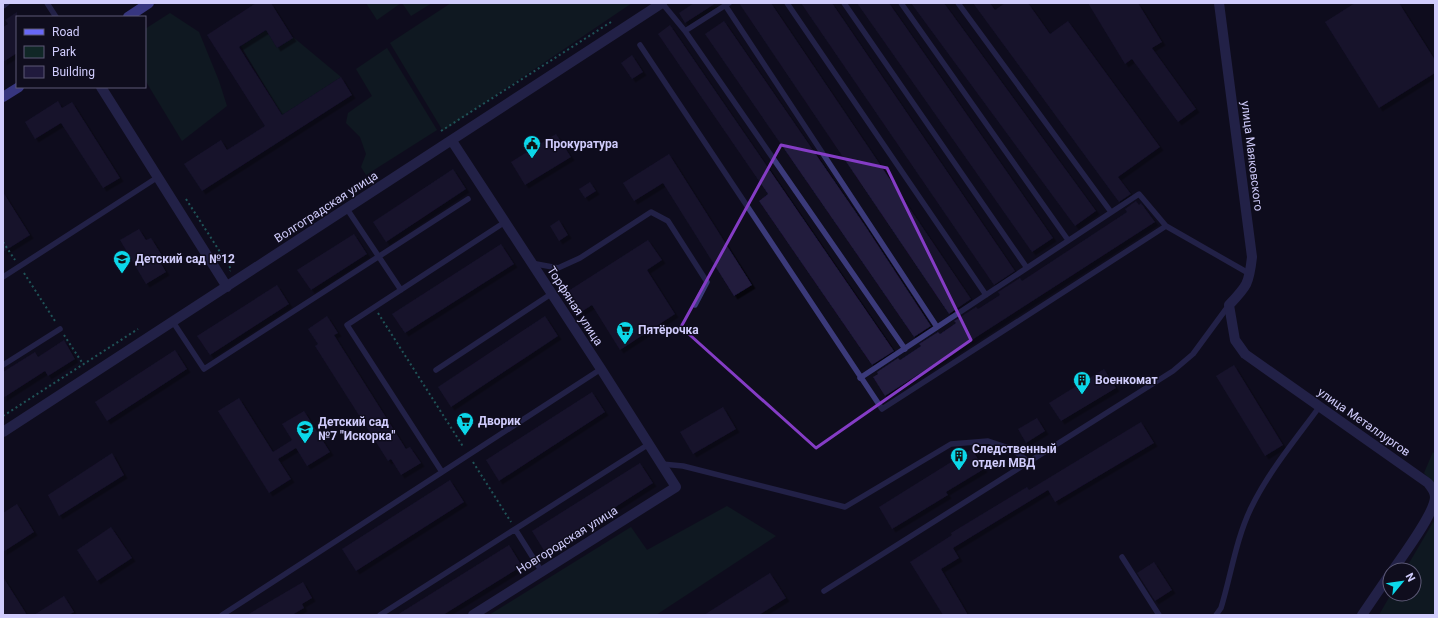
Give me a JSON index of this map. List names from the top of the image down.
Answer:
{
  "streets": {
    "street": [
      "улица Маяковского",
      "Волгоградская улица",
      "Торфяная улица",
      "улица Металлургов",
      "Новгородская улица"
    ]
  },
  "crossings": [
    ["улица Маяковского", "улица Металлургов"],
    ["Волгоградская улица", "Торфяная улица"],
    ["Торфяная улица", "Новгородская улица"]
  ],
  "places": {
    "public building": ["Прокуратура"],
    "school or university": ["Детский cад №12", "Детский cад №7 \"Искорка\""],
    "supermarket": ["Пятёрочка", "Дворик"],
    "building": ["Военкомат", "Следственный отдел МВД"]
  },
  "legend": ["Road", "Park", "Building"],
  "north": "top right"
}
